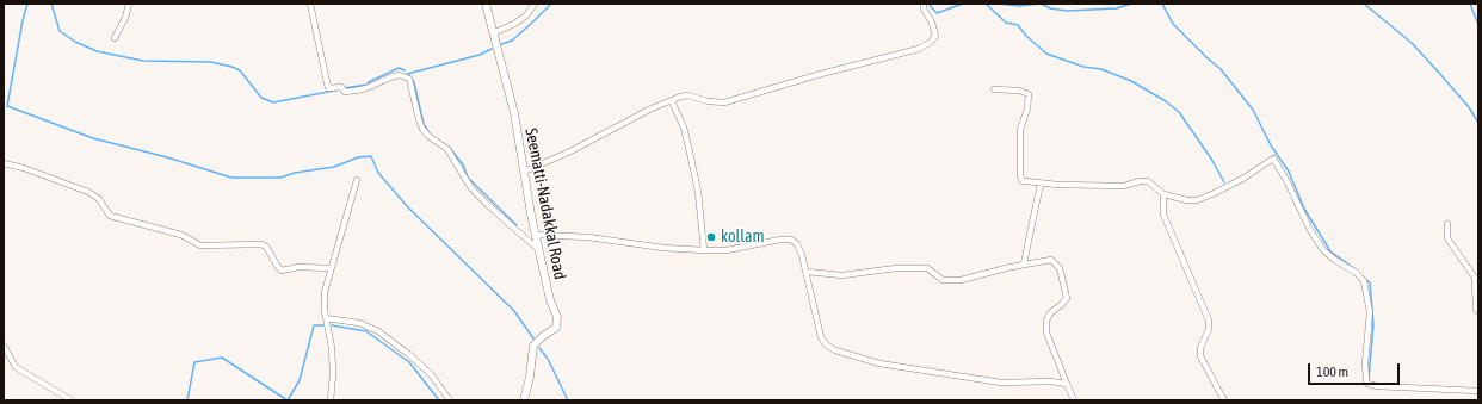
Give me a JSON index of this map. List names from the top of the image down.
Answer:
{
  "streets": {
    "street": ["Seematti-Nadakkal Road"]
  },
  "places": ["kollam"],
  "scale_bar": "100 m"
}
